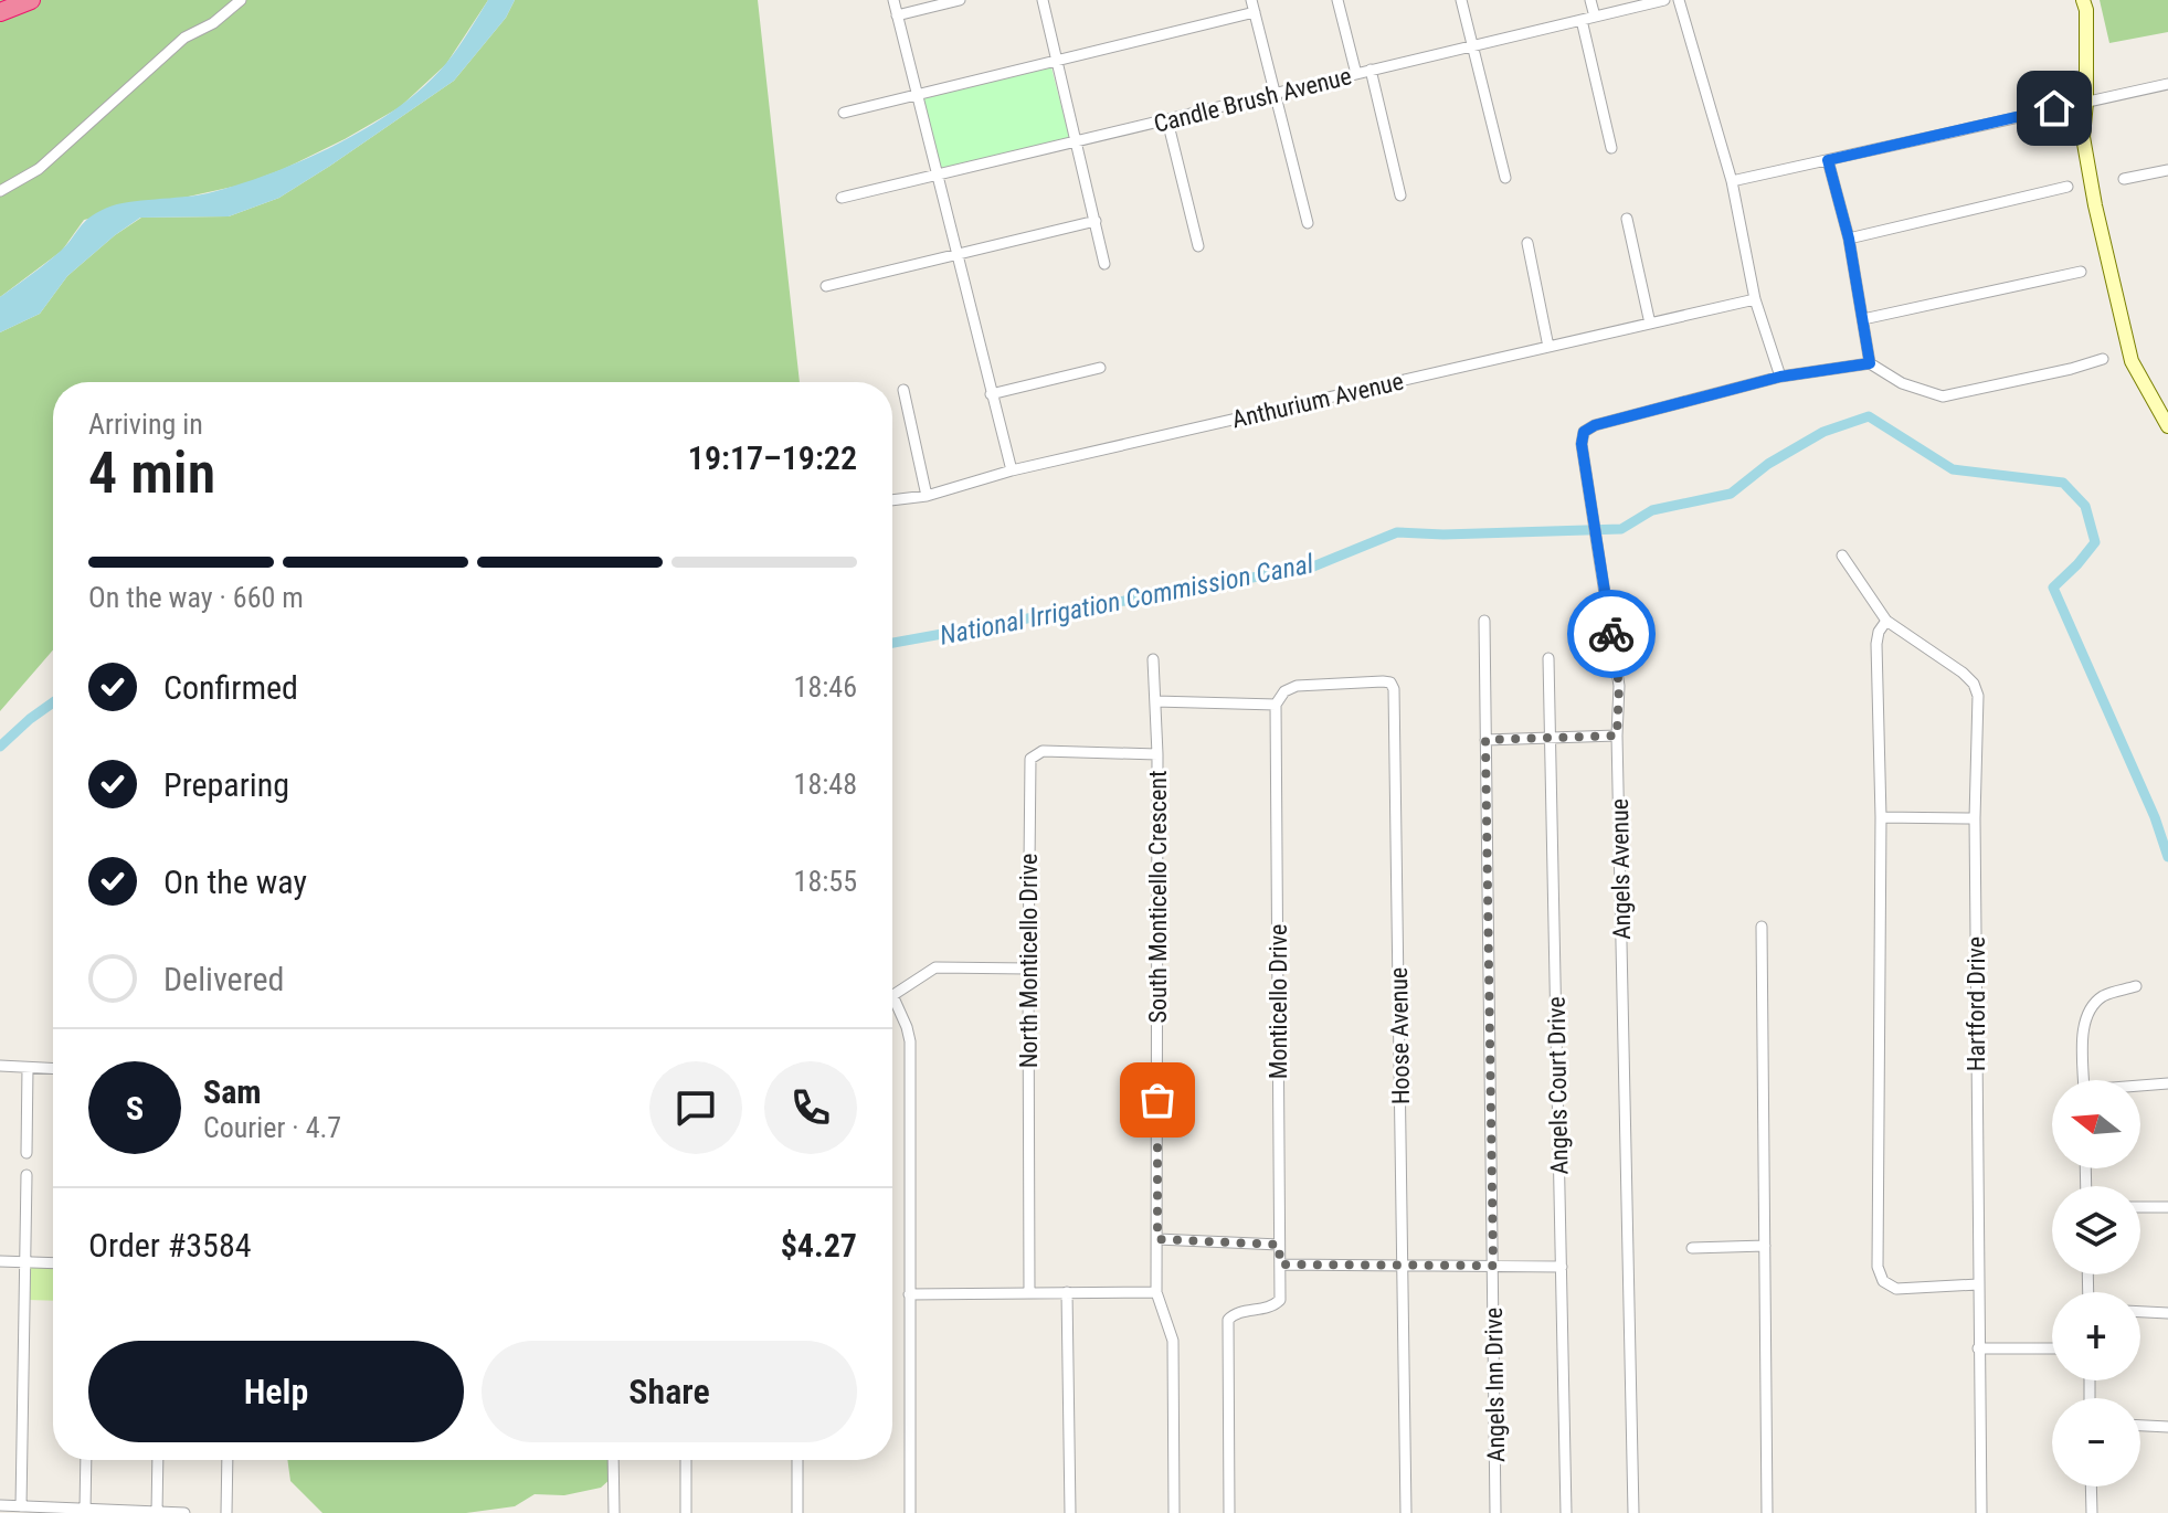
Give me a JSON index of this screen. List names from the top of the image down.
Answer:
{
  "streets": {
    "street": [
      "Candle Brush Avenue",
      "Anthurium Avenue",
      "Angels Avenue",
      "South Monticello Crescent",
      "North Monticello Drive",
      "Monticello Drive",
      "Hartford Drive",
      "Hoose Avenue",
      "Angels Court Drive",
      "Angels Inn Drive"
    ]
  },
  "crossings": [
    ["South Monticello Crescent", "North Monticello Drive"],
    ["Monticello Drive", "Hoose Avenue"]
  ],
  "water": ["National Irrigation Commission Canal"],
  "north": "left",
  "page": {
    "heading": ["4 min", "Arriving in", "19:17–19:22"],
    "panel": [
      "Sam",
      "Courier · 4.7",
      "Order #3584",
      "$4.27"
    ],
    "bar": "On the way · 660 m",
    "list": [
      ["Confirmed", "18:46"],
      ["Preparing", "18:48"],
      ["On the way", "18:55"],
      "Delivered"
    ],
    "round": "S",
    "map_buttons": ["+", "−"],
    "buttons": ["Help", "Share"]
  }
}
